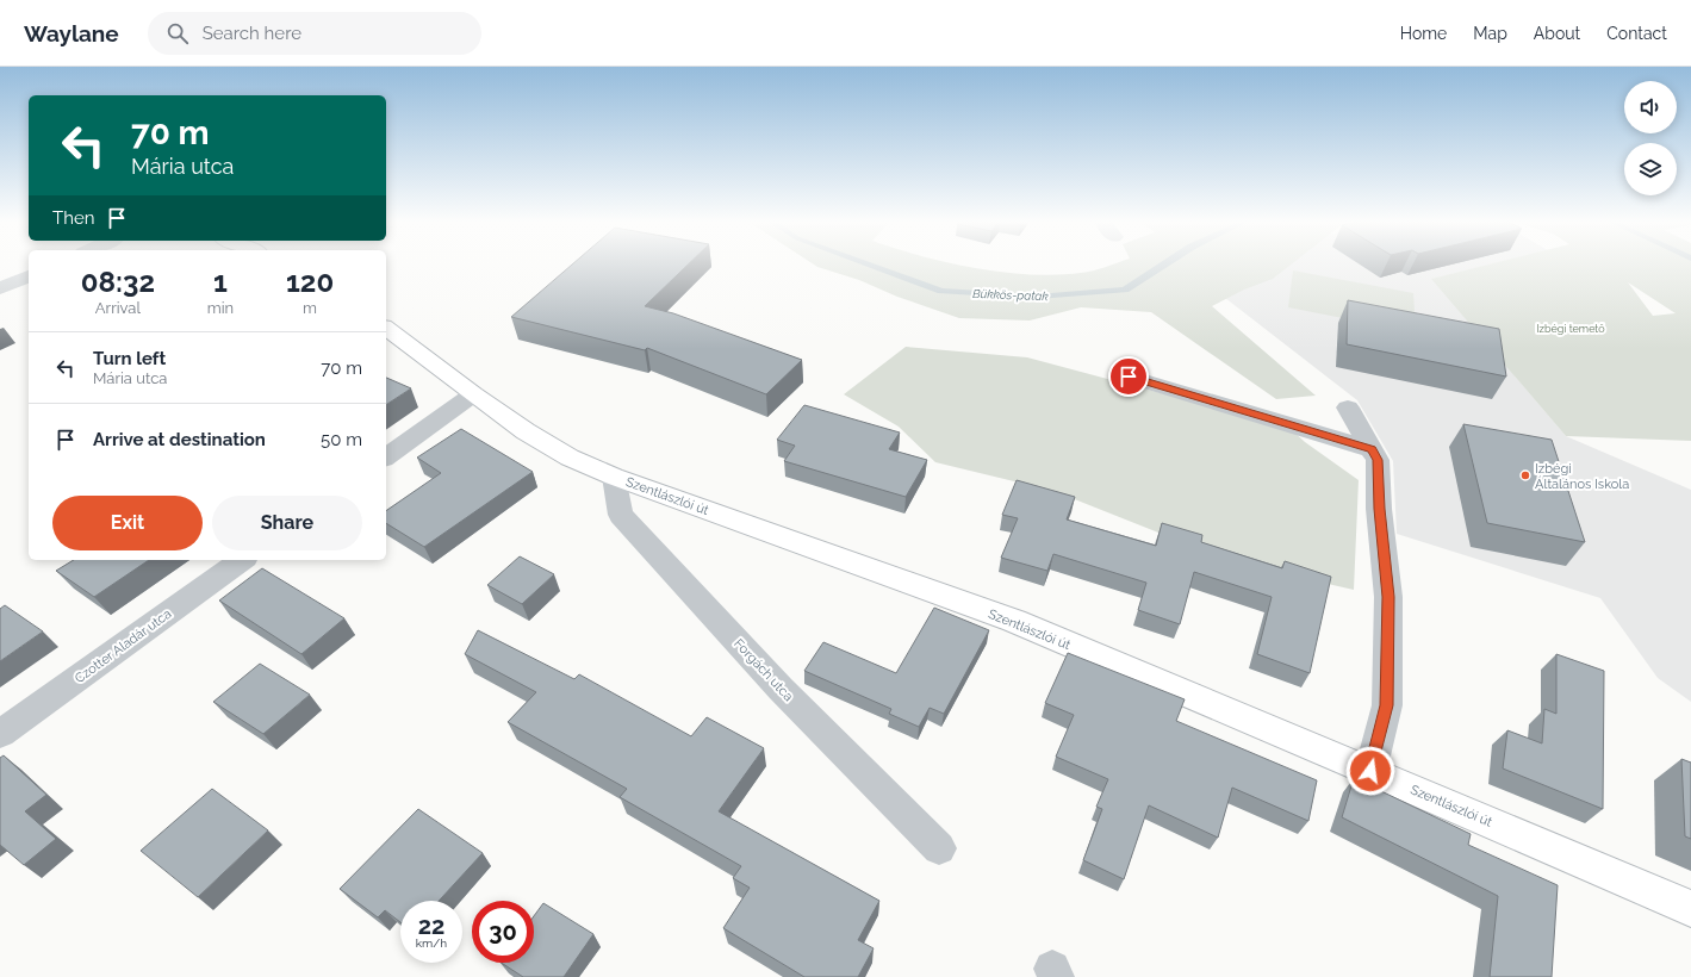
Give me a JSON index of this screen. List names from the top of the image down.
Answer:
{
  "streets": {
    "main road": ["Szentlászlói út"],
    "street": ["Czotter Aladár utca", "Forgách utca"]
  },
  "crossings": [
    ["Szentlászlói út", "Forgách utca"]
  ],
  "water": ["Bükkös-patak"],
  "parks": ["Izbégi temető"],
  "places": ["Izbégi Általános Iskola"],
  "page": {
    "header": "Waylane",
    "search": "Search here",
    "nav": [
      "Home",
      "Map",
      "About",
      "Contact"
    ],
    "turn": ["70 m", "Mária utca"],
    "then": "Then",
    "eta": [
      "08:32",
      "Arrival",
      "1",
      "min",
      "120",
      "m"
    ],
    "list": [
      {
        "name": "Turn left",
        "note": "Mária utca",
        "value": "70 m"
      },
      {
        "name": "Arrive at destination",
        "value": "50 m"
      }
    ],
    "buttons": ["Exit", "Share"],
    "speed": "22 km/h",
    "limit": "30"
  }
}
